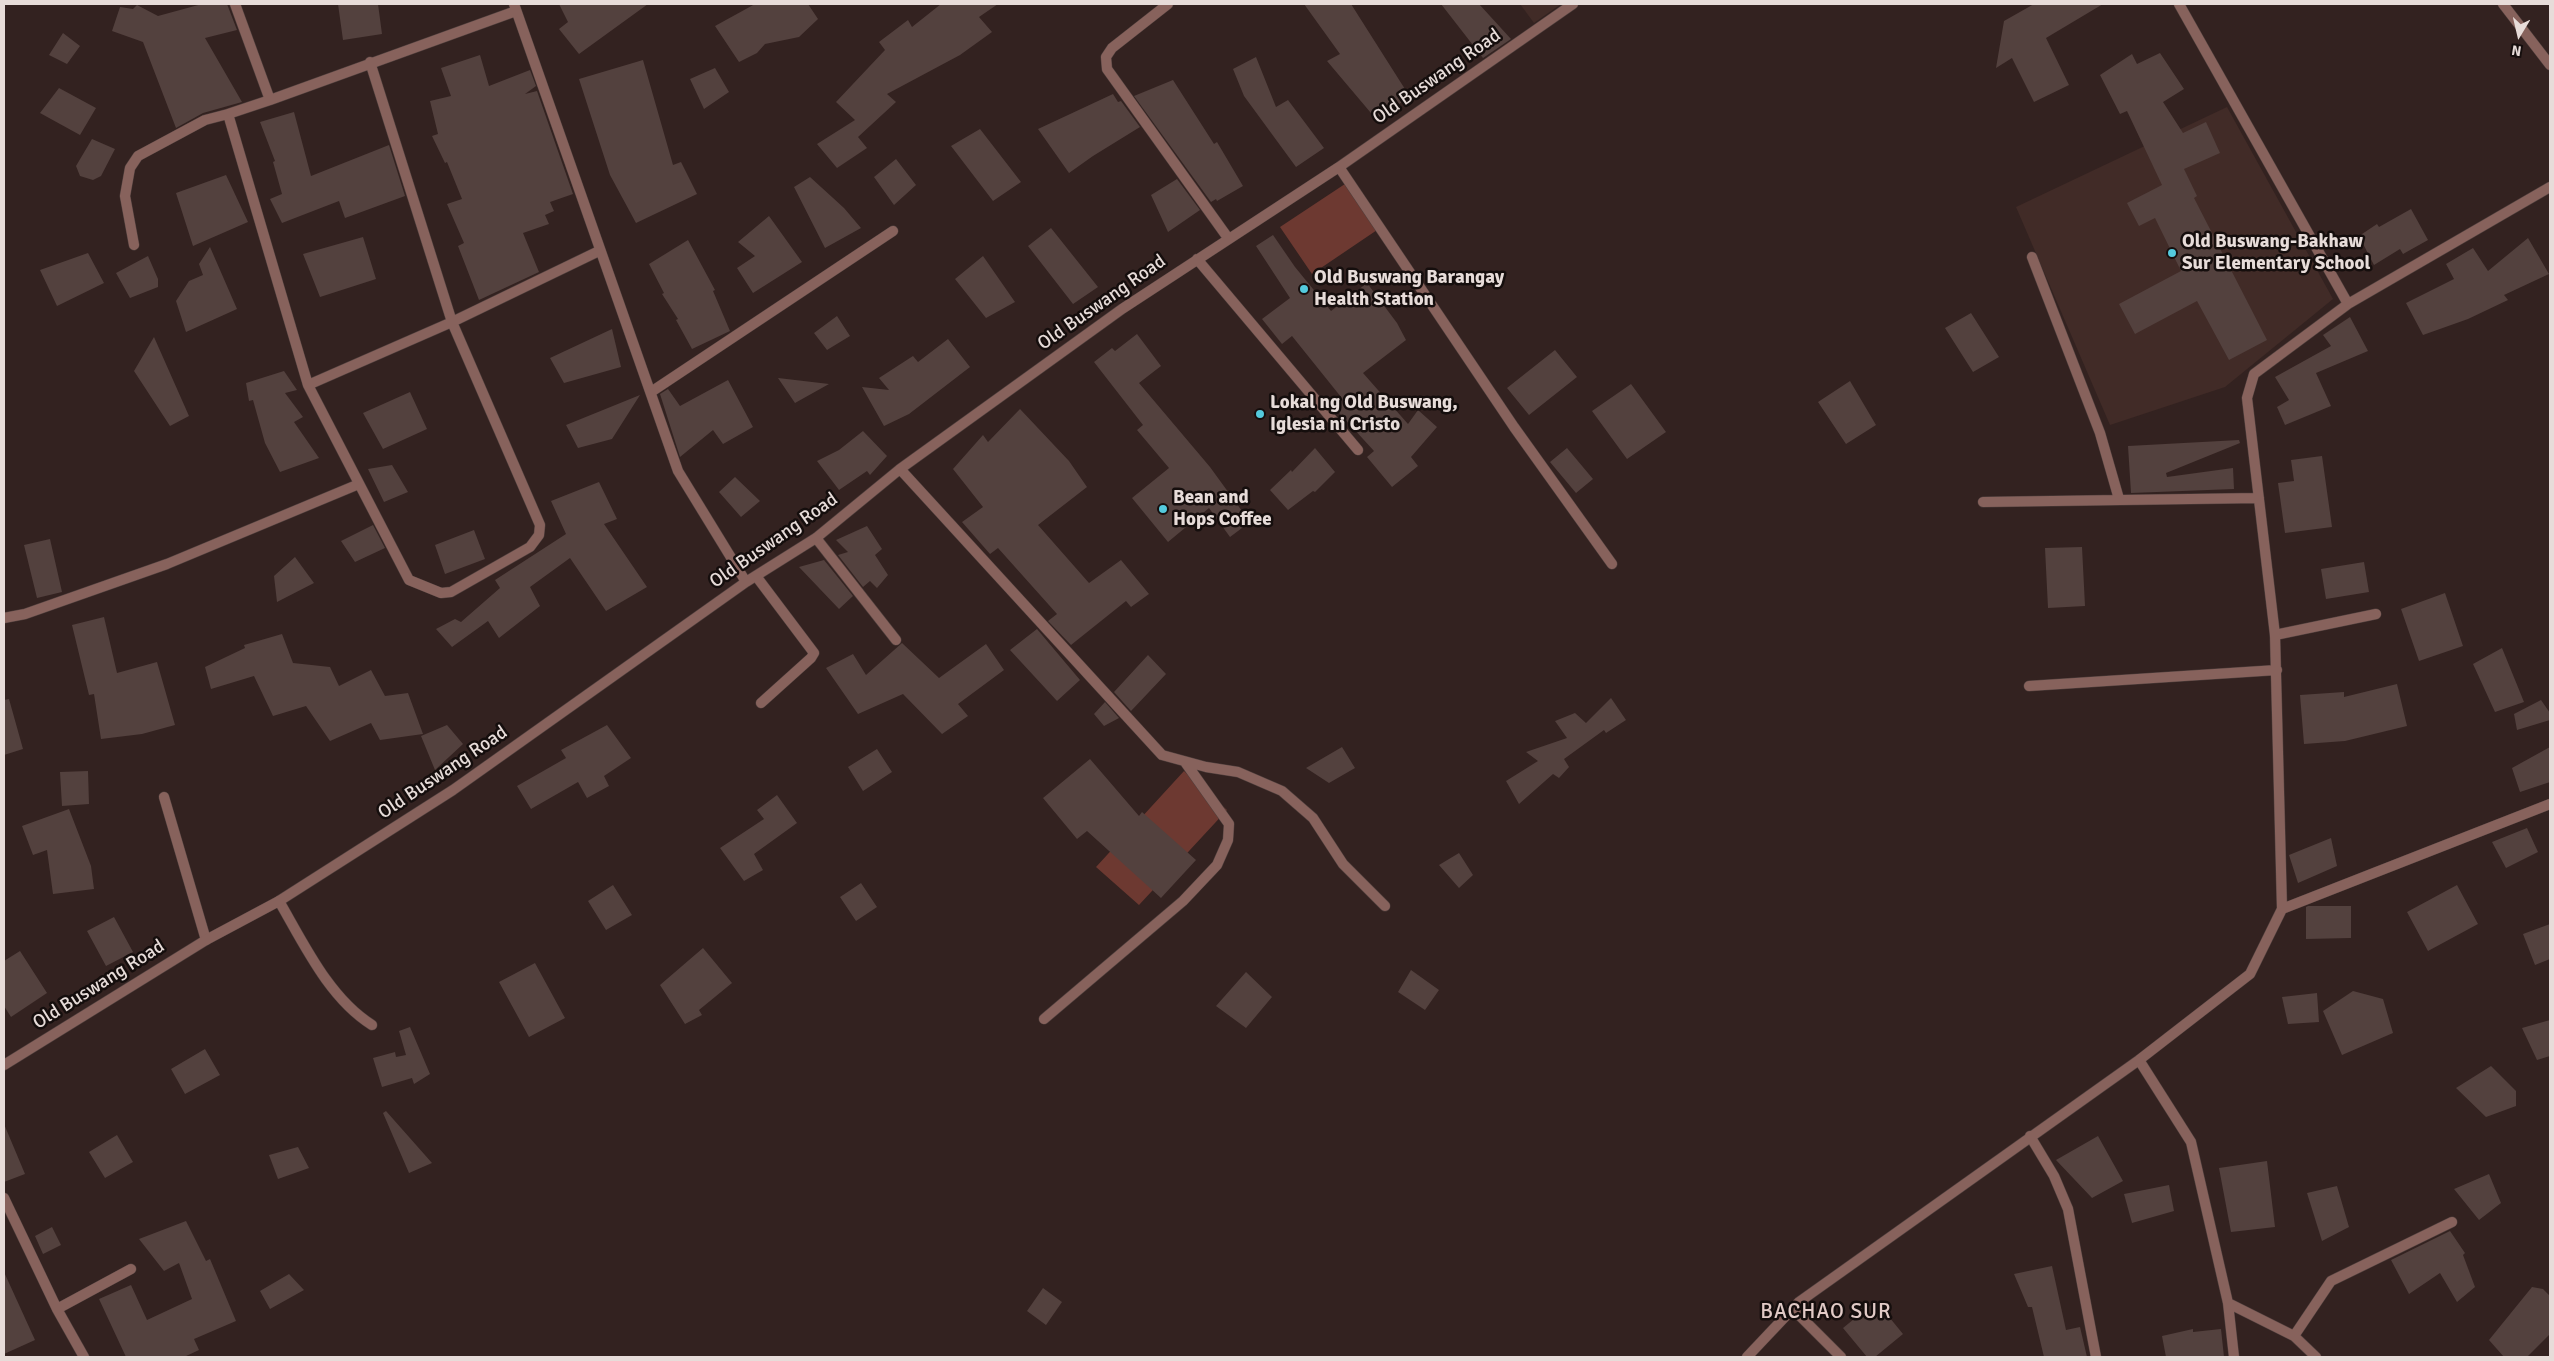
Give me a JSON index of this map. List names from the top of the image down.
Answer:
{
  "streets": {
    "street": ["Old Buswang Road"]
  },
  "districts": ["BACHAO SUR"],
  "places": [
    "Old Buswang-Bakhaw Sur Elementary School",
    "Old Buswang Barangay Health Station",
    "Lokal ng Old Buswang, Iglesia ni Cristo",
    "Bean and Hops Coffee"
  ],
  "north": "bottom"
}
